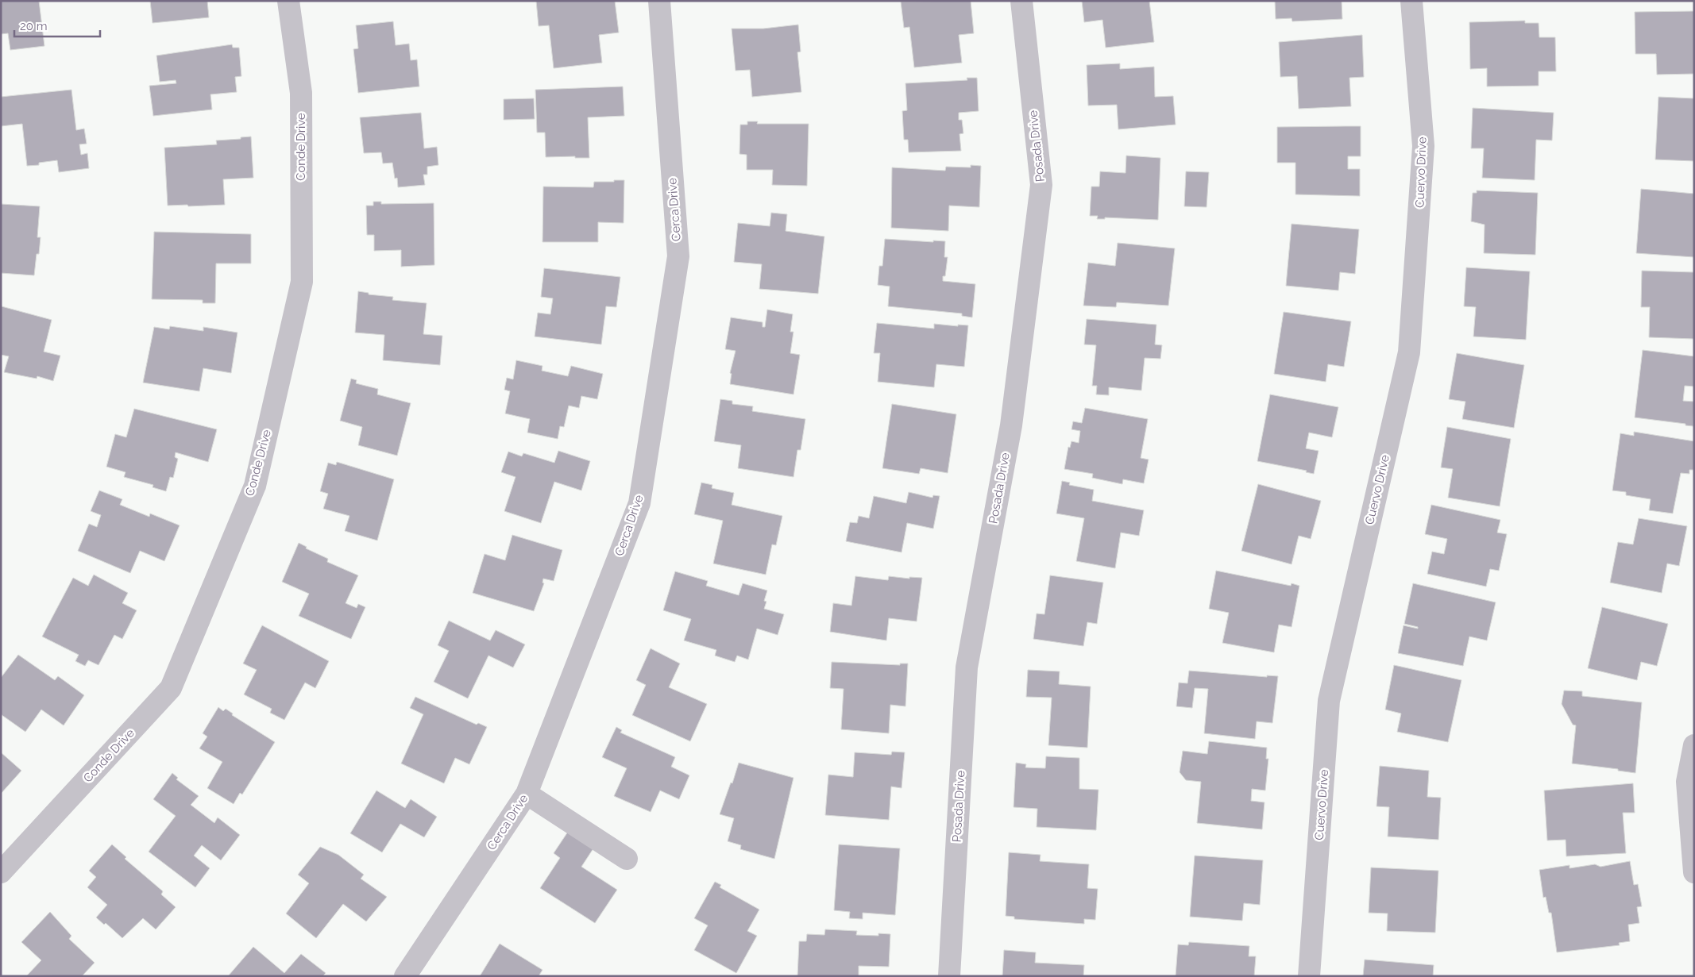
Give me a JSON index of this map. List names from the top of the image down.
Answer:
{
  "streets": {
    "street": [
      "Posada Drive",
      "Conde Drive",
      "Cuervo Drive",
      "Cerca Drive"
    ]
  },
  "scale_bar": "20 m"
}
